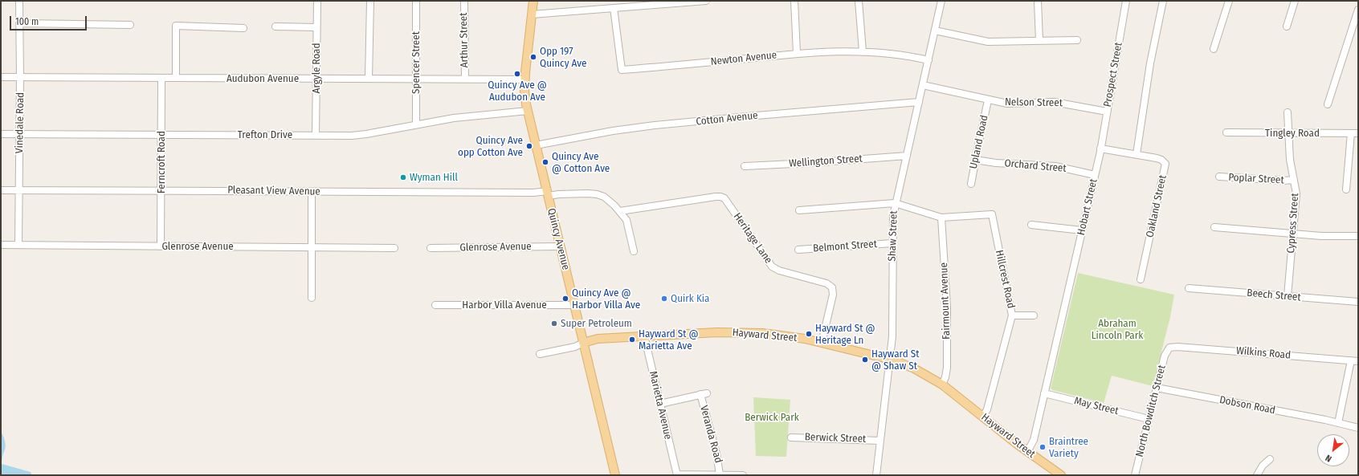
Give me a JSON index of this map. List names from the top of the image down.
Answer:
{
  "streets": {
    "main road": ["Quincy Avenue", "Hayward Street"],
    "street": [
      "Arthur Street",
      "Newton Avenue",
      "Spencer Street",
      "Argyle Road",
      "Prospect Street",
      "Audubon Avenue",
      "Nelson Street",
      "Cotton Avenue",
      "Vinedale Road",
      "Tingley Road",
      "Trefton Drive",
      "Upland Road",
      "Wellington Street",
      "Ferncroft Road",
      "Orchard Street",
      "Poplar Street",
      "Pleasant View Avenue",
      "Oakland Street",
      "Hobart Street",
      "Cypress Street",
      "Shaw Street",
      "Heritage Lane",
      "Glenrose Avenue",
      "Belmont Street",
      "Hillcrest Road",
      "Beech Street",
      "Fairmount Avenue",
      "Harbor Villa Avenue",
      "Wilkins Road",
      "Marietta Avenue",
      "Dobson Road",
      "May Street",
      "North Bowditch Street",
      "Veranda Road",
      "Berwick Street"
    ]
  },
  "crossings": [
    ["Arthur Street", "Audubon Avenue"],
    ["Newton Avenue", "Shaw Street"],
    ["Spencer Street", "Audubon Avenue"],
    ["Spencer Street", "Trefton Drive"],
    ["Argyle Road", "Audubon Avenue"],
    ["Argyle Road", "Trefton Drive"],
    ["Prospect Street", "Nelson Street"],
    ["Prospect Street", "Hobart Street"],
    ["Audubon Avenue", "Vinedale Road"],
    ["Audubon Avenue", "Ferncroft Road"],
    ["Audubon Avenue", "Quincy Avenue"],
    ["Nelson Street", "Upland Road"],
    ["Nelson Street", "Shaw Street"],
    ["Cotton Avenue", "Shaw Street"],
    ["Cotton Avenue", "Quincy Avenue"],
    ["Vinedale Road", "Trefton Drive"],
    ["Vinedale Road", "Pleasant View Avenue"],
    ["Vinedale Road", "Glenrose Avenue"],
    ["Tingley Road", "Cypress Street"],
    ["Trefton Drive", "Ferncroft Road"],
    ["Trefton Drive", "Quincy Avenue"],
    ["Upland Road", "Orchard Street"],
    ["Wellington Street", "Shaw Street"],
    ["Ferncroft Road", "Pleasant View Avenue"],
    ["Ferncroft Road", "Glenrose Avenue"],
    ["Orchard Street", "Hobart Street"],
    ["Poplar Street", "Cypress Street"],
    ["Pleasant View Avenue", "Heritage Lane"],
    ["Pleasant View Avenue", "Quincy Avenue"],
    ["Hobart Street", "Hayward Street"],
    ["Hobart Street", "May Street"],
    ["Cypress Street", "Beech Street"],
    ["Shaw Street", "Belmont Street"],
    ["Shaw Street", "Hayward Street"],
    ["Shaw Street", "Berwick Street"],
    ["Heritage Lane", "Hayward Street"],
    ["Quincy Avenue", "Glenrose Avenue"],
    ["Quincy Avenue", "Harbor Villa Avenue"],
    ["Quincy Avenue", "Hayward Street"],
    ["Hillcrest Road", "Fairmount Avenue"],
    ["Hillcrest Road", "Hayward Street"],
    ["Fairmount Avenue", "Hayward Street"],
    ["Hayward Street", "Marietta Avenue"],
    ["Wilkins Road", "North Bowditch Street"],
    ["Marietta Avenue", "Veranda Road"],
    ["Dobson Road", "North Bowditch Street"],
    ["May Street", "North Bowditch Street"]
  ],
  "parks": ["Abraham Lincoln Park", "Berwick Park"],
  "places": [
    "Opp 197 Quincy Ave",
    "Quincy Ave @ Audubon Ave",
    "Quincy Ave opp Cotton Ave",
    "Quincy Ave @ Cotton Ave",
    "Wyman Hill",
    "Quincy Ave @ Harbor Villa Ave",
    "Quirk Kia",
    "Super Petroleum",
    "Hayward St @ Heritage Ln",
    "Hayward St @ Marietta Ave",
    "Hayward St @ Shaw St",
    "Braintree Variety"
  ],
  "scale_bar": "100 m",
  "north": "bottom left"
}
